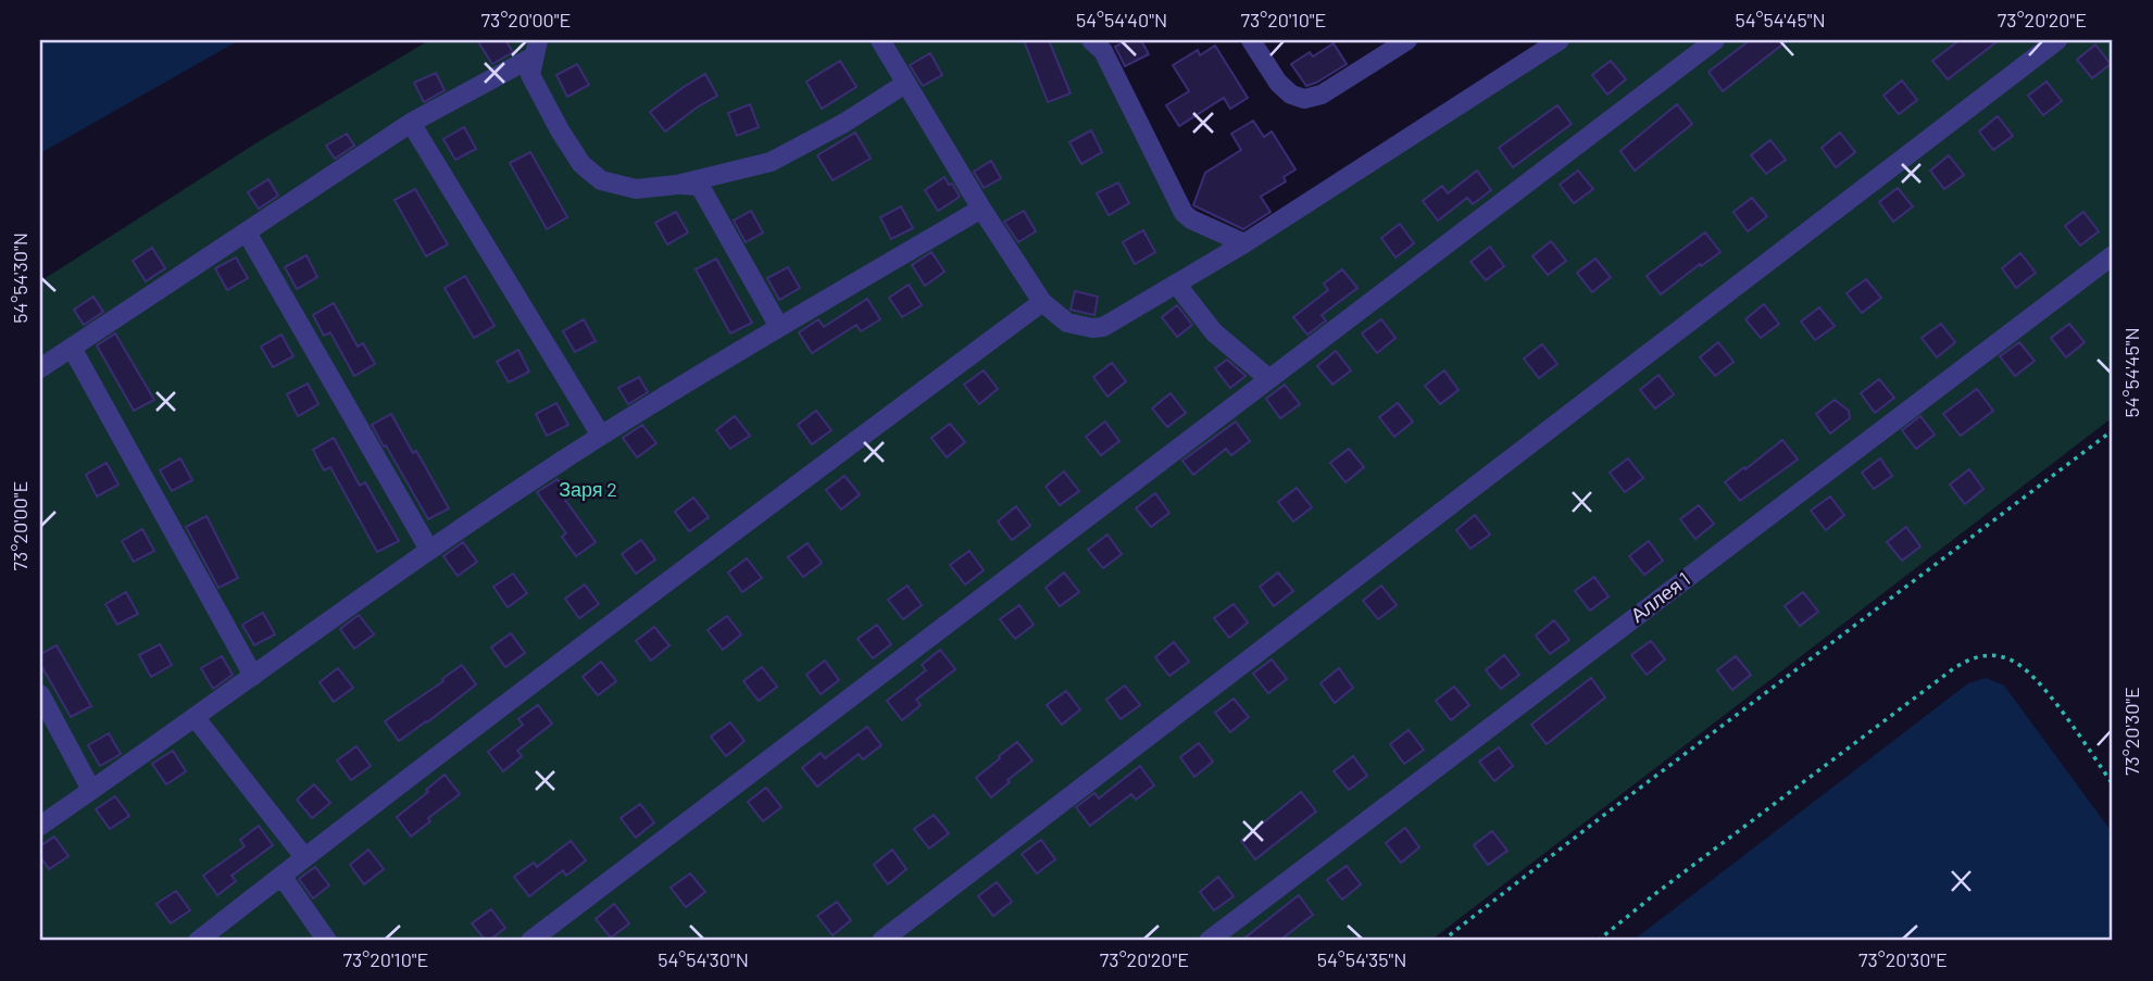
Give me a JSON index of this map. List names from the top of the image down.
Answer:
{
  "streets": {
    "street": ["Аллея 1"]
  },
  "parks": ["Заря 2"],
  "coordinates": [
    "73°20'00\"E",
    "54°54'40\"N",
    "73°20'10\"E",
    "54°54'45\"N",
    "73°20'20\"E",
    "54°54'30\"N",
    "73°20'30\"E",
    "54°54'35\"N"
  ]
}
